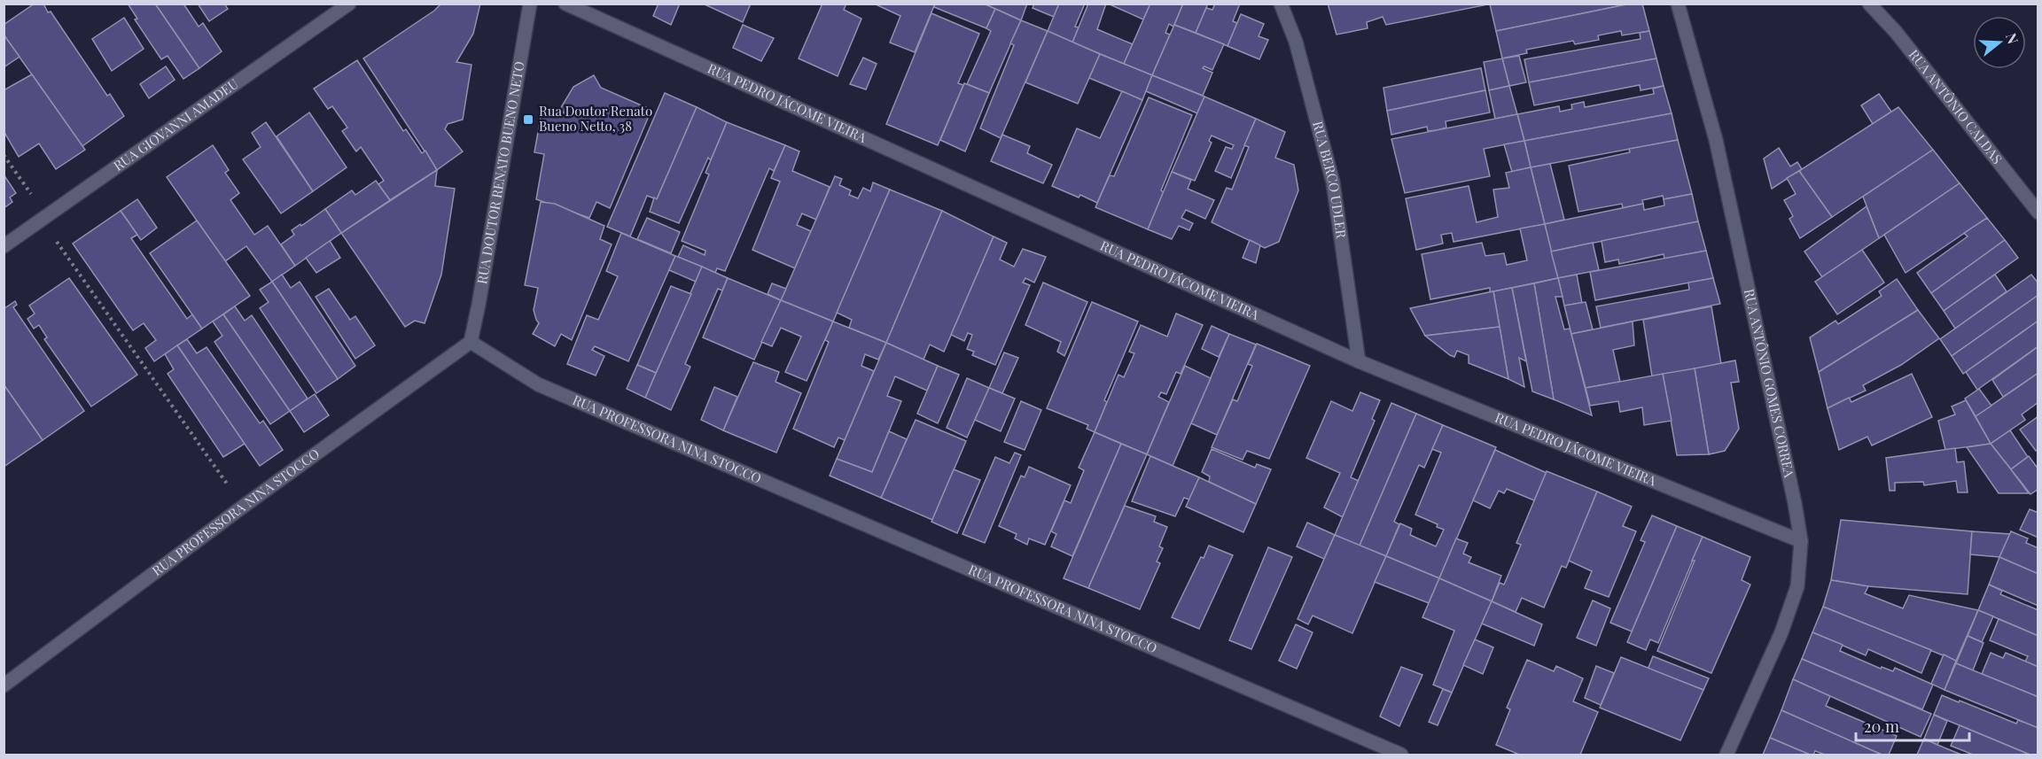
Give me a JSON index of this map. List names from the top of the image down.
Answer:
{
  "streets": {
    "street": [
      "RUA PEDRO JÁCOME VIEIRA",
      "RUA ANTÔNIO CALDAS",
      "RUA GIOVANNI AMADEU",
      "RUA DOUTOR RENATO BUENO NETO",
      "RUA BERCO UDLER",
      "RUA ANTÔNIO GOMES CORREA",
      "RUA PROFESSORA NINA STOCCO"
    ]
  },
  "crossings": [
    ["RUA PEDRO JÁCOME VIEIRA", "RUA BERCO UDLER"],
    ["RUA PEDRO JÁCOME VIEIRA", "RUA ANTÔNIO GOMES CORREA"],
    ["RUA DOUTOR RENATO BUENO NETO", "RUA PROFESSORA NINA STOCCO"]
  ],
  "places": {
    "transit": ["Rua Doutor Renato Bueno Netto, 38"]
  },
  "scale_bar": "20 m",
  "north": "right"
}
